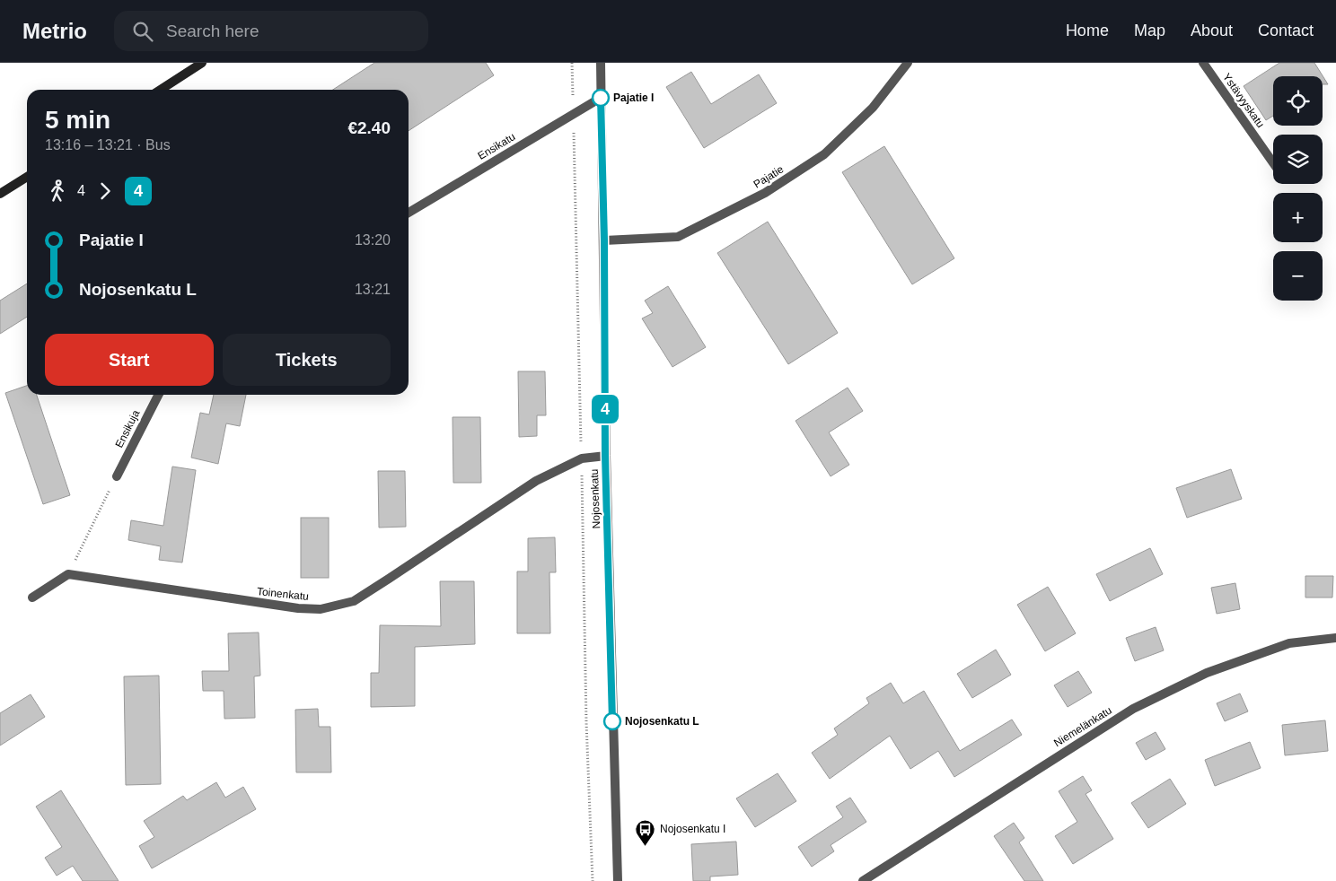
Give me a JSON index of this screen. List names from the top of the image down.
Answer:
{
  "streets": {
    "street": [
      "Ystävyyskatu",
      "Ensikatu",
      "Pajatie",
      "Ensikuja",
      "Nojosenkatu",
      "Toinenkatu",
      "Niemelänkatu"
    ]
  },
  "crossings": [
    ["Ensikatu", "Nojosenkatu"],
    ["Pajatie", "Nojosenkatu"],
    ["Nojosenkatu", "Toinenkatu"]
  ],
  "places": {
    "other": ["Pajatie I", "Nojosenkatu L"],
    "bus stop": ["Nojosenkatu I"]
  },
  "lines": ["bus line 4"],
  "page": {
    "header": "Metrio",
    "search": "Search here",
    "nav": [
      "Home",
      "Map",
      "About",
      "Contact"
    ],
    "on_map": "4",
    "map_buttons": ["+", "−"],
    "heading": ["5 min", "13:16 – 13:21 · Bus", "€2.40"],
    "legs": ["4", "4"],
    "list": [
      {
        "name": "Pajatie I",
        "value": "13:20"
      },
      {
        "name": "Nojosenkatu L",
        "value": "13:21"
      }
    ],
    "buttons": ["Start", "Tickets"]
  }
}
